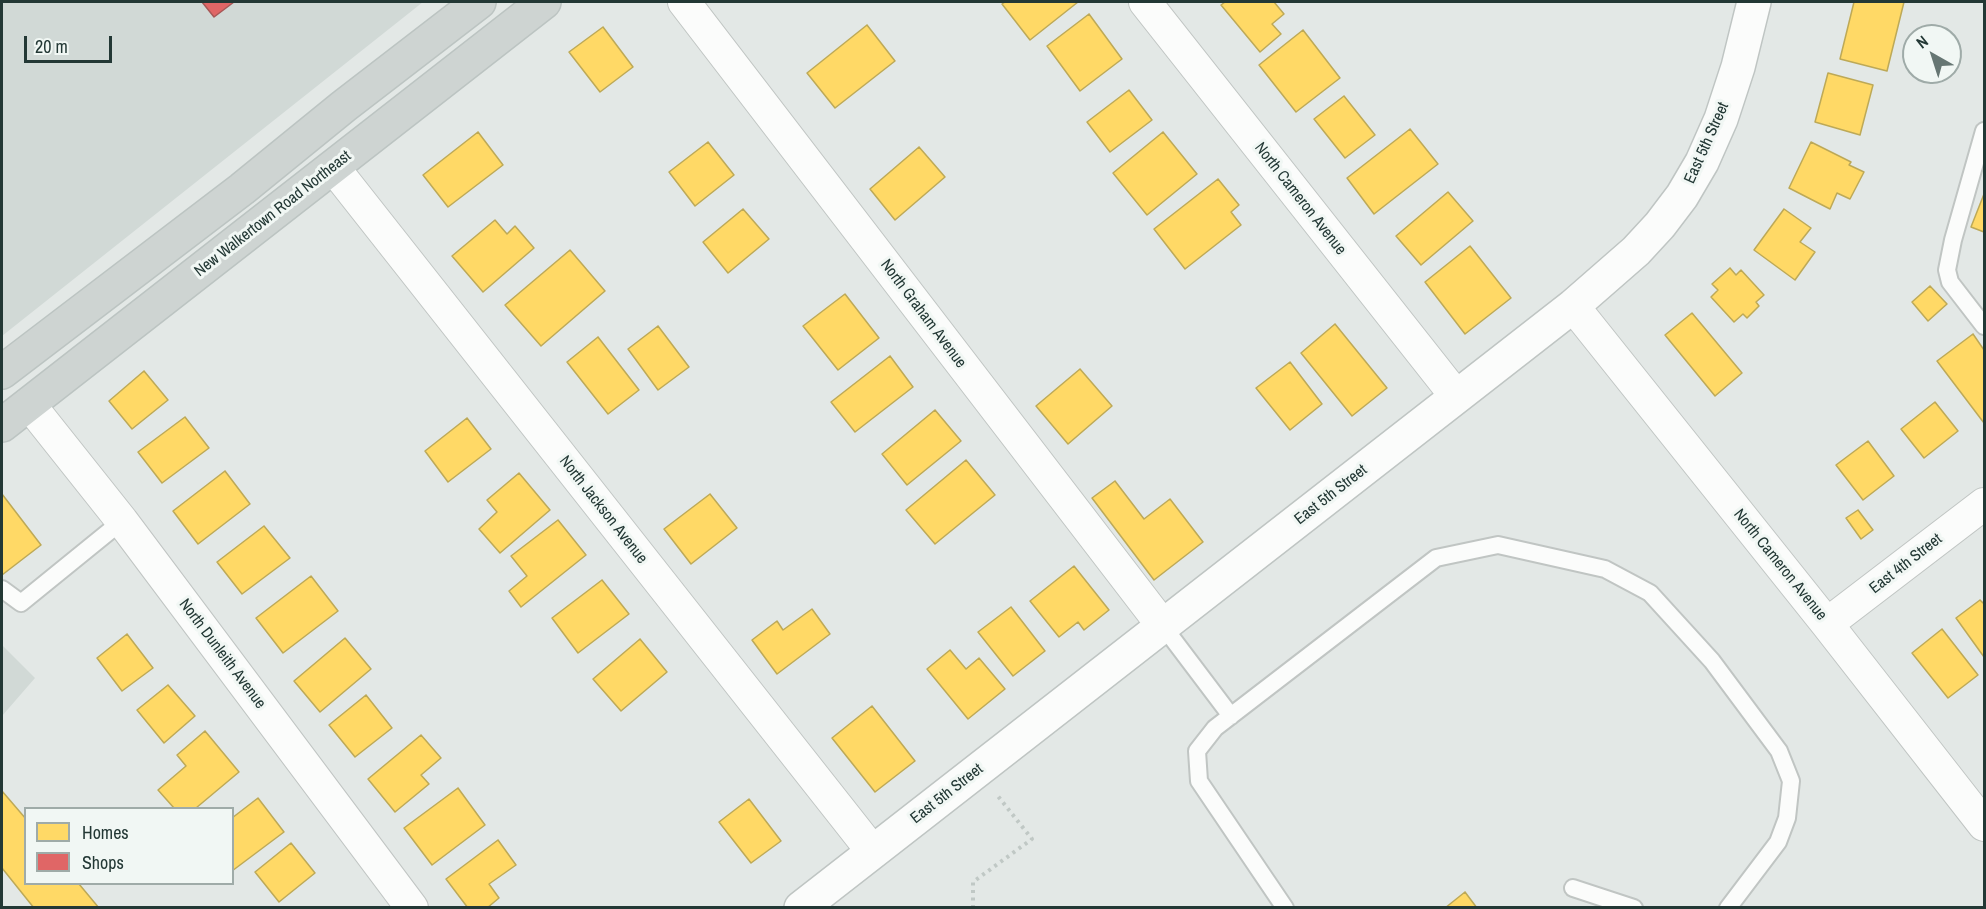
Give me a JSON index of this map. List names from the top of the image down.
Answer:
{
  "streets": {
    "main road": ["East 5th Street", "New Walkertown Road Northeast"],
    "street": [
      "North Cameron Avenue",
      "North Graham Avenue",
      "North Jackson Avenue",
      "East 4th Street",
      "North Dunleith Avenue"
    ]
  },
  "crossings": [
    ["East 5th Street", "North Cameron Avenue"],
    ["East 5th Street", "North Graham Avenue"],
    ["East 5th Street", "North Jackson Avenue"],
    ["North Cameron Avenue", "East 4th Street"],
    ["New Walkertown Road Northeast", "North Jackson Avenue"],
    ["New Walkertown Road Northeast", "North Dunleith Avenue"]
  ],
  "legend": ["Homes", "Shops"],
  "scale_bar": "20 m",
  "north": "top left"
}
